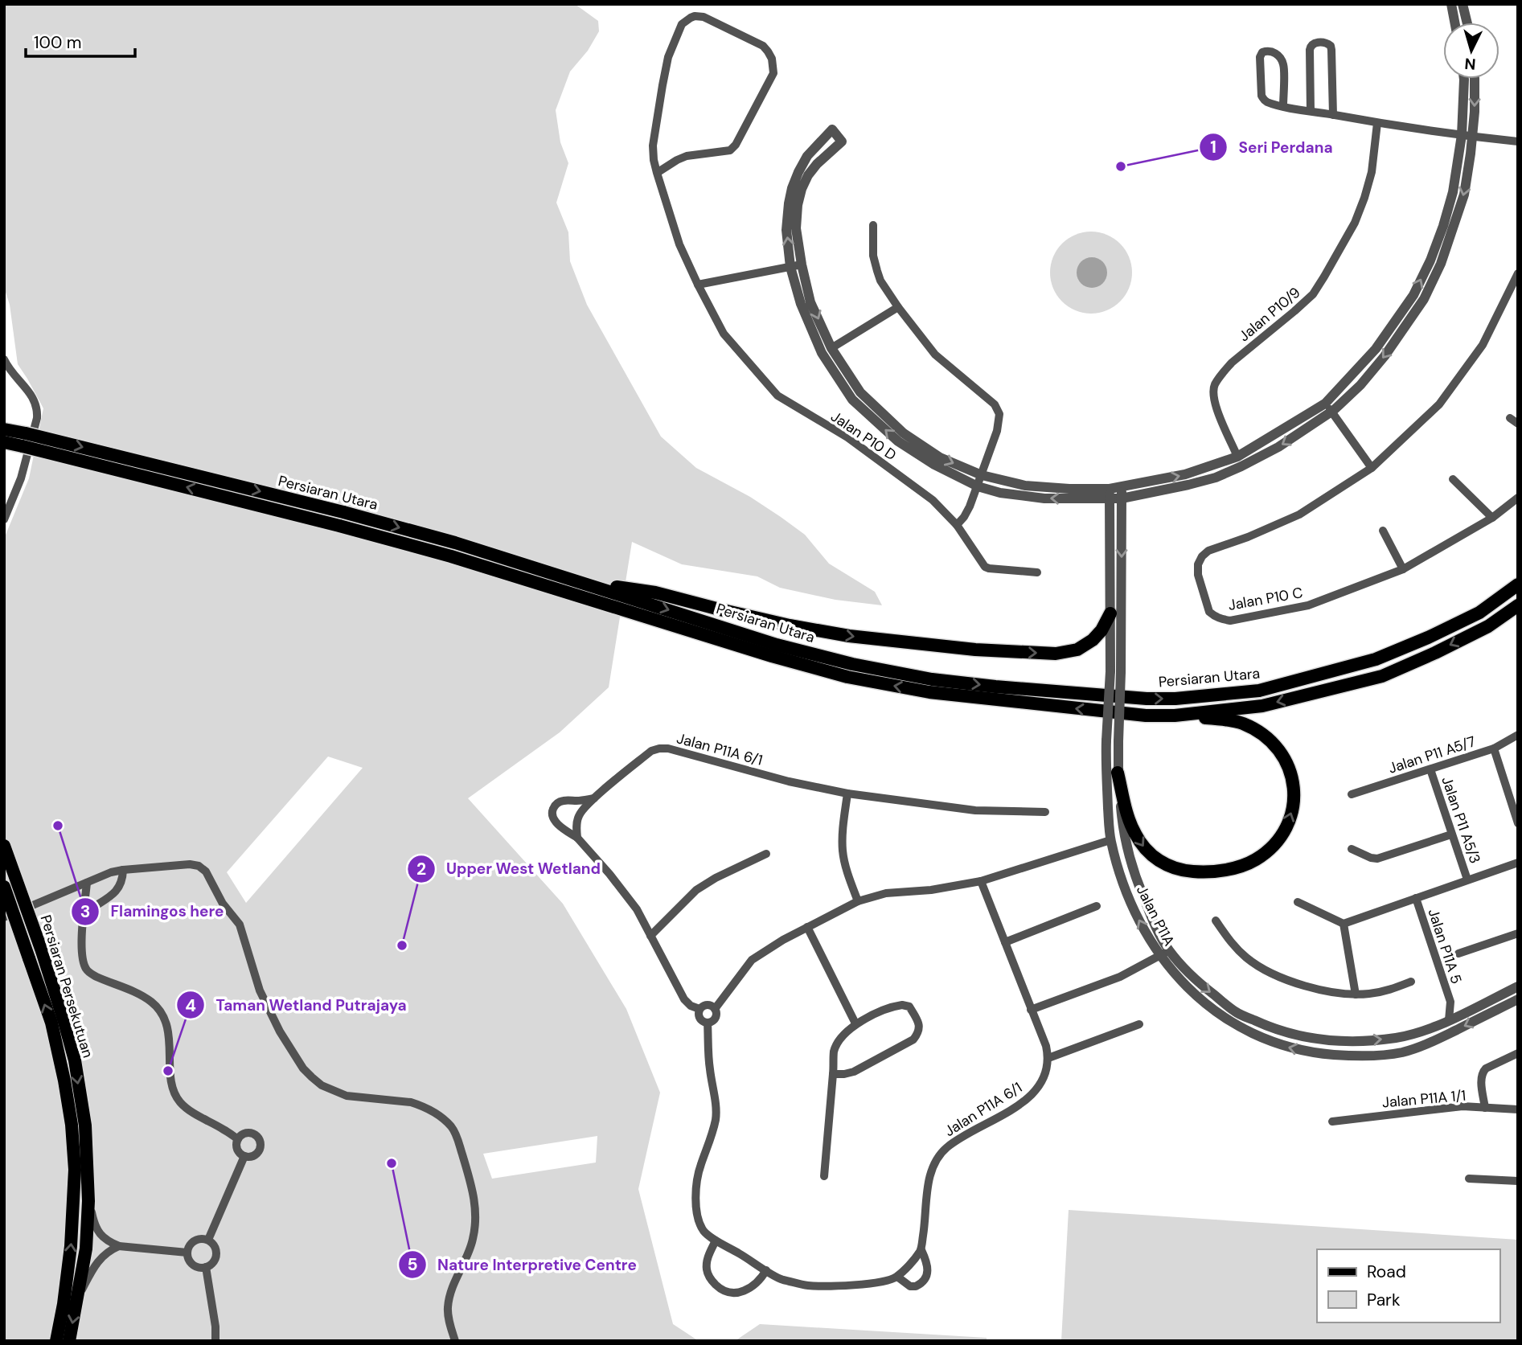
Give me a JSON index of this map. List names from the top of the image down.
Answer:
{
  "streets": {
    "main road": ["Persiaran Utara", "Persiaran Persekutuan"],
    "street": [
      "Jalan P10/9",
      "Jalan P10 D",
      "Jalan P10 C",
      "Jalan P11A 6/1",
      "Jalan P11 A5/7",
      "Jalan P11 A5/3",
      "Jalan P11A",
      "Jalan P11A 5",
      "Jalan P11A 1/1"
    ]
  },
  "crossings": [
    ["Jalan P11 A5/7", "Jalan P11 A5/3"],
    ["Jalan P11A", "Jalan P11A 5"]
  ],
  "places": [
    "Seri Perdana",
    "Flamingos here",
    "Upper West Wetland",
    "Taman Wetland Putrajaya",
    "Nature Interpretive Centre"
  ],
  "legend": ["Road", "Park"],
  "scale_bar": "100 m",
  "north": "bottom"
}
